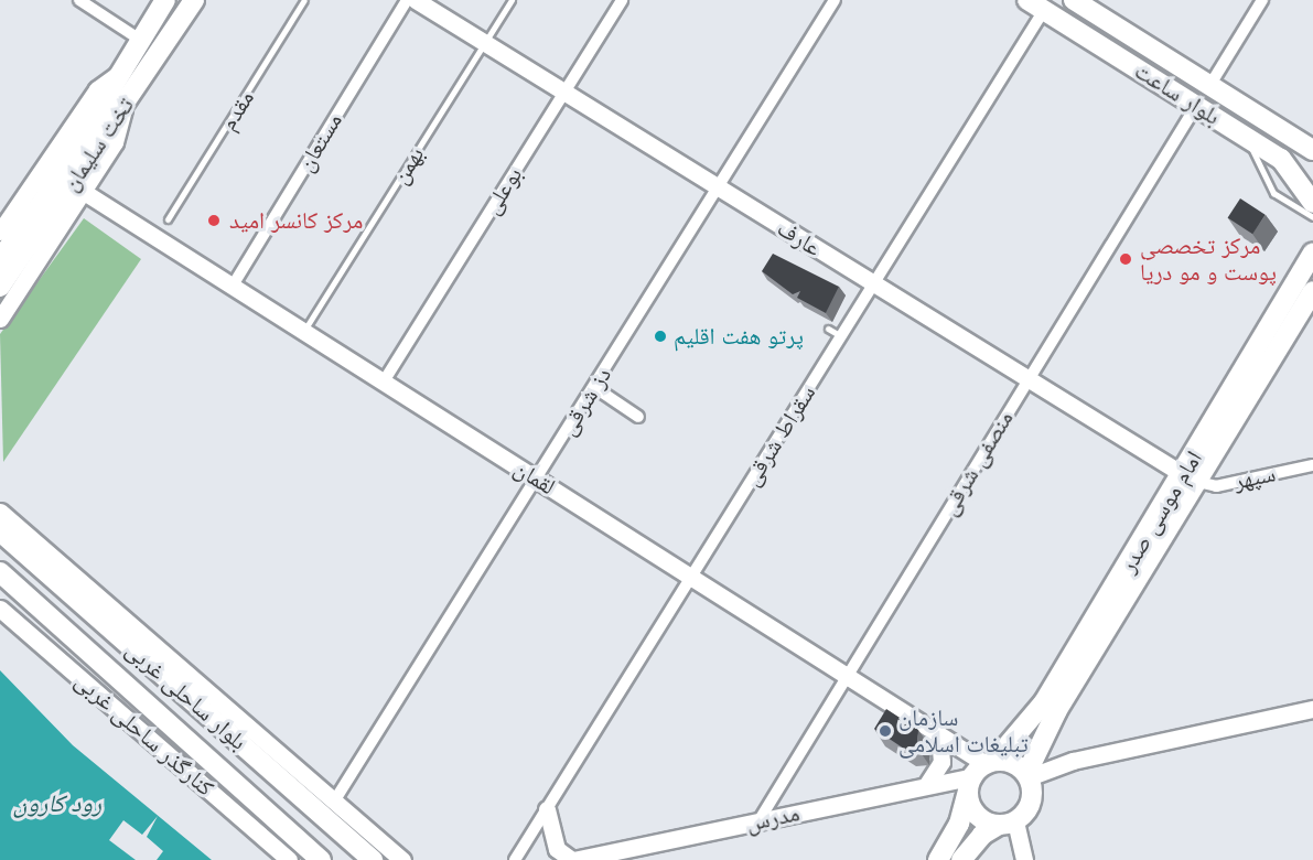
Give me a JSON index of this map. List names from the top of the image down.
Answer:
{
  "streets": {
    "main road": [
      "بلوار ساعت",
      "تخت سلیمان",
      "امام موسی صدر",
      "بلوار ساحلی غربی"
    ],
    "street": [
      "مستعان",
      "بوعلی",
      "عارف",
      "دز شرقی",
      "سقراط شرقی",
      "منصفی شرقی",
      "لقمان",
      "سپهر",
      "کنارگذر ساحلی غربی",
      "مدرس"
    ],
    "lane": ["مقدم", "بهمن"]
  },
  "crossings": [
    ["بلوار ساعت", "سقراط شرقی"],
    ["بلوار ساعت", "منصفی شرقی"],
    ["مستعان", "لقمان"],
    ["بهمن", "عارف"],
    ["بهمن", "لقمان"],
    ["بوعلی", "عارف"],
    ["بوعلی", "لقمان"],
    ["عارف", "دز شرقی"],
    ["عارف", "سقراط شرقی"],
    ["عارف", "منصفی شرقی"],
    ["عارف", "سپهر"],
    ["عارف", "امام موسی صدر"],
    ["دز شرقی", "لقمان"],
    ["سقراط شرقی", "لقمان"],
    ["منصفی شرقی", "لقمان"],
    ["منصفی شرقی", "مدرس"],
    ["لقمان", "امام موسی صدر"],
    ["لقمان", "مدرس"],
    ["سپهر", "امام موسی صدر"],
    ["امام موسی صدر", "مدرس"]
  ],
  "water": ["رود کارون"],
  "places": [
    "مرکز کانسر امید",
    "مرکز تخصصی پوست و مو دریا",
    "پرتو هفت اقلیم",
    "سازمان تبلیغات اسلامی"
  ]
}
